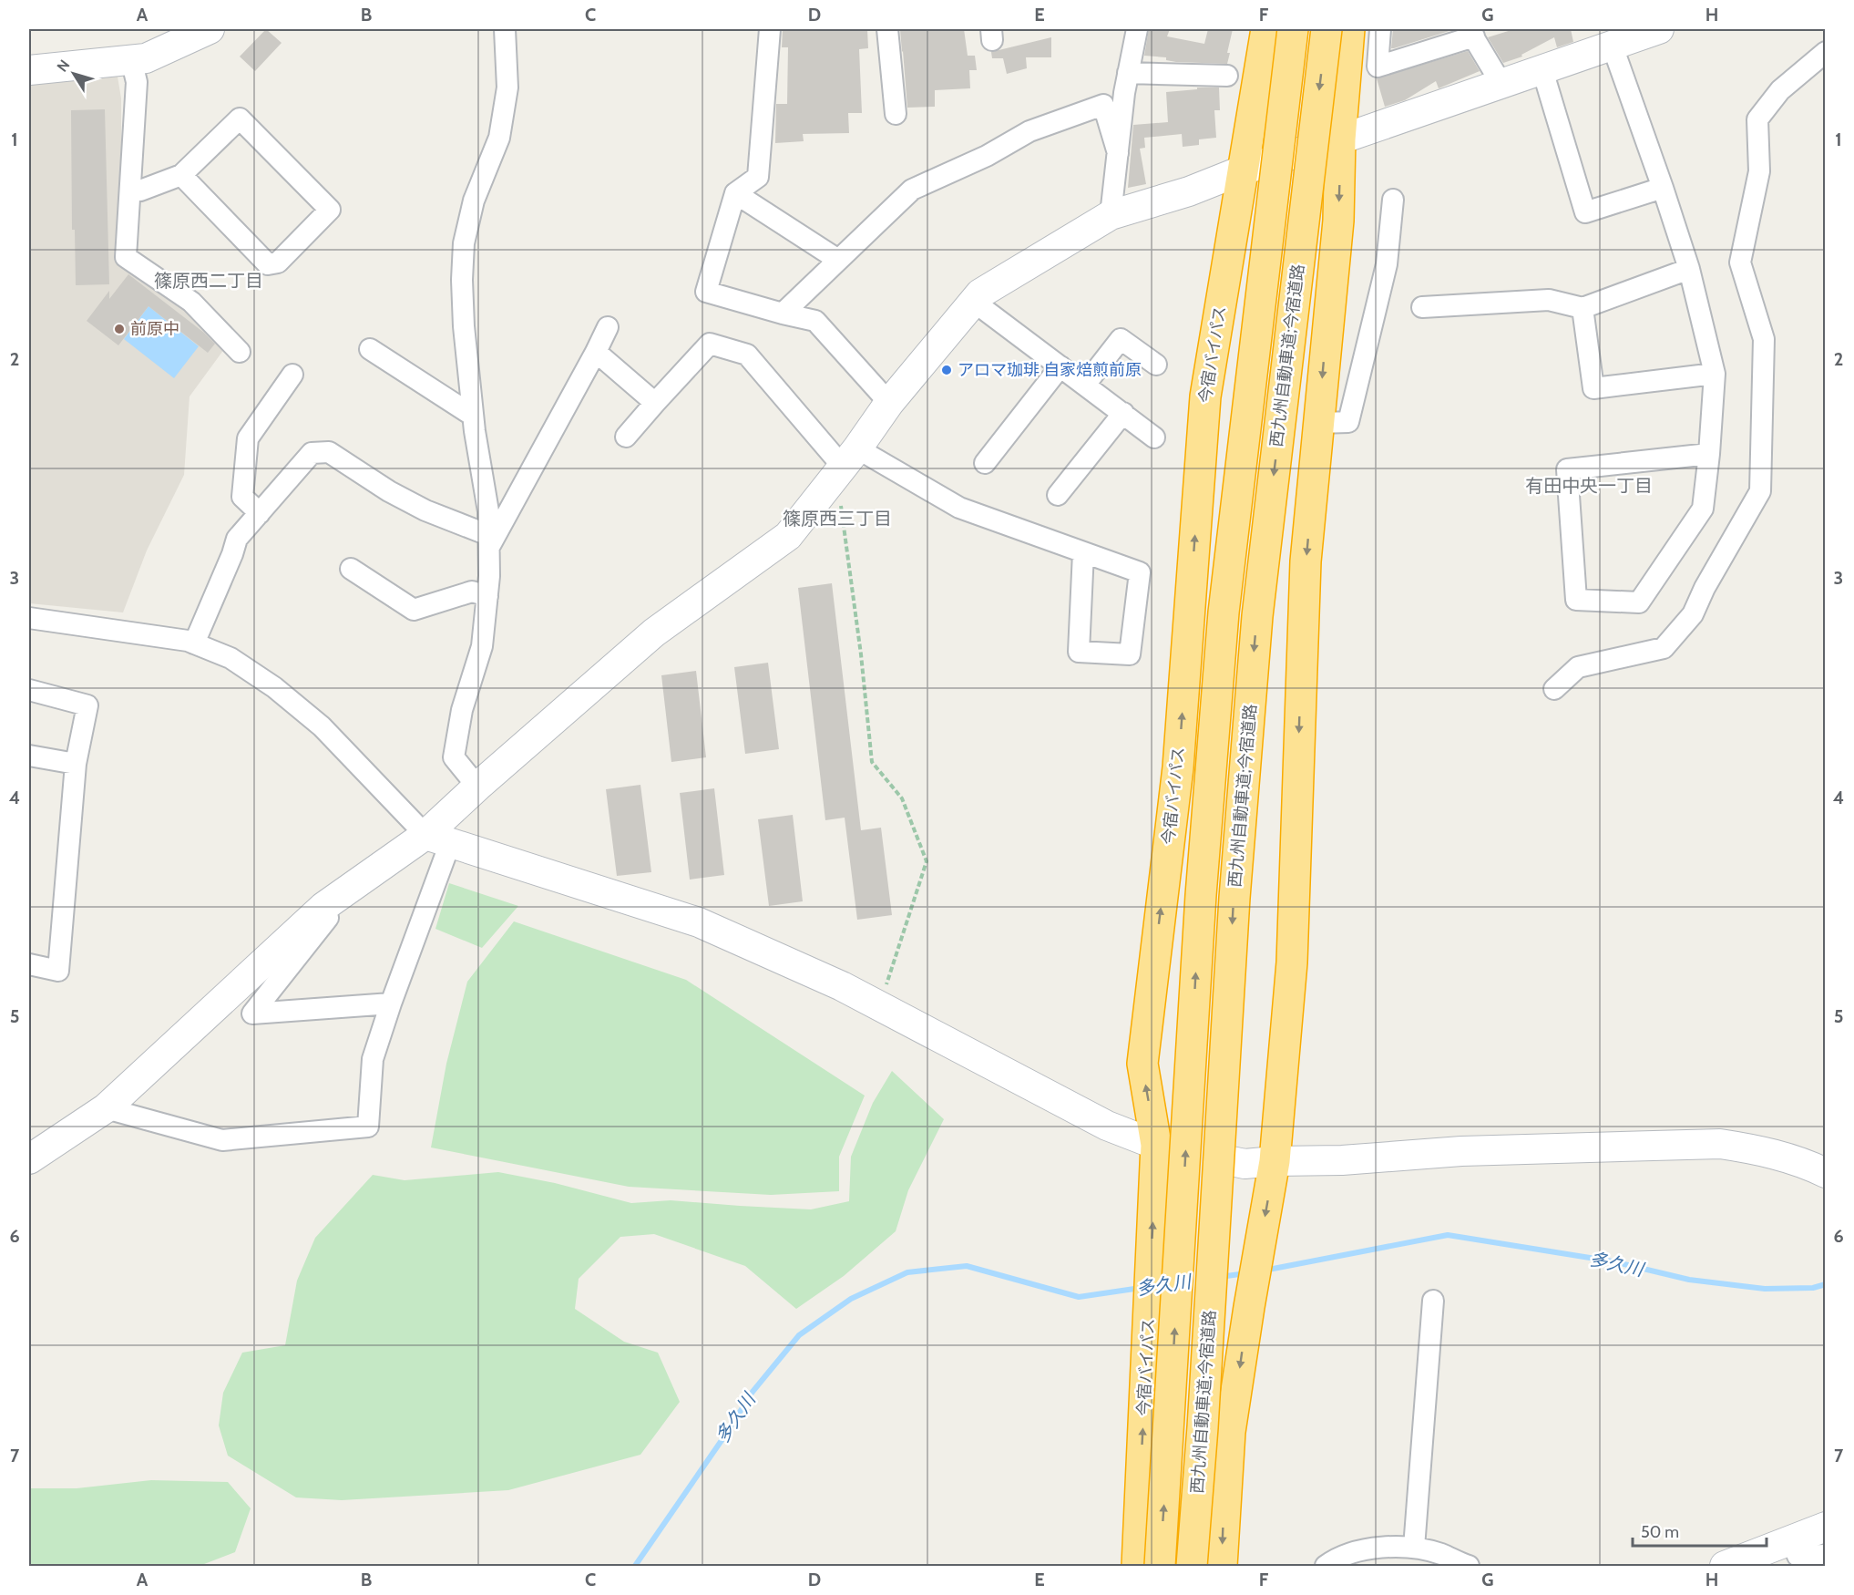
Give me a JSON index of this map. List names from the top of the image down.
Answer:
{
  "streets": {
    "highway": ["今宿バイパス", "西九州自動車道;今宿道路"]
  },
  "districts": ["篠原西二丁目", "有田中央一丁目", "篠原西三丁目"],
  "water": ["多久川"],
  "places": ["前原中", "アロマ珈琲 自家焙煎前原"],
  "scale_bar": "50 m",
  "north": "top left",
  "grid": {
    "columns": [
      "A",
      "B",
      "C",
      "D",
      "E",
      "F",
      "G",
      "H"
    ],
    "rows": [
      "1",
      "2",
      "3",
      "4",
      "5",
      "6",
      "7"
    ]
  }
}
